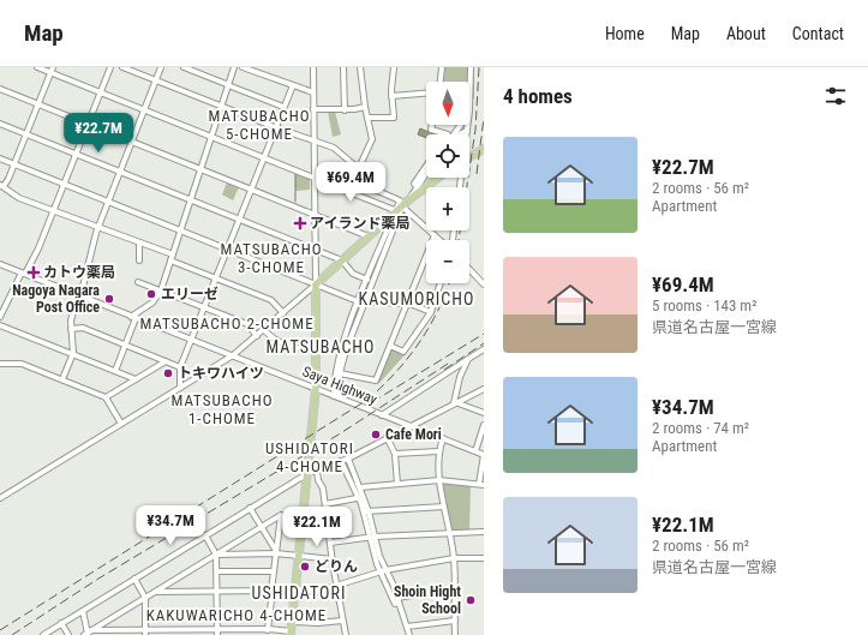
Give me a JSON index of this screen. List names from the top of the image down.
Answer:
{
  "streets": {
    "street": ["Saya Highway"]
  },
  "districts": [
    "MATSUBACHO 5-CHOME",
    "MATSUBACHO 3-CHOME",
    "KASUMORICHO",
    "MATSUBACHO 2-CHOME",
    "MATSUBACHO",
    "MATSUBACHO 1-CHOME",
    "USHIDATORI 4-CHOME",
    "USHIDATORI",
    "KAKUWARICHO 4-CHOME"
  ],
  "places": {
    "health": ["アイランド薬局", "カトウ薬局"],
    "other": [
      "エリーゼ",
      "Nagoya Nagara Post Office",
      "トキワハイツ",
      "Cafe Mori",
      "どりん",
      "Shoin Hight School"
    ]
  },
  "north": "bottom",
  "page": {
    "header": "Map",
    "nav": [
      "Home",
      "Map",
      "About",
      "Contact"
    ],
    "heading": "4 homes",
    "map_buttons": ["+", "−"],
    "price": [
      "¥22.7M",
      "¥69.4M",
      "¥34.7M",
      "¥22.1M"
    ],
    "list": [
      {
        "name": "¥22.7M",
        "note": "2 rooms · 56 m² · Apartment"
      },
      {
        "name": "¥69.4M",
        "note": "5 rooms · 143 m² · 県道名古屋一宮線"
      },
      {
        "name": "¥34.7M",
        "note": "2 rooms · 74 m² · Apartment"
      },
      {
        "name": "¥22.1M",
        "note": "2 rooms · 56 m² · 県道名古屋一宮線"
      }
    ]
  }
}
